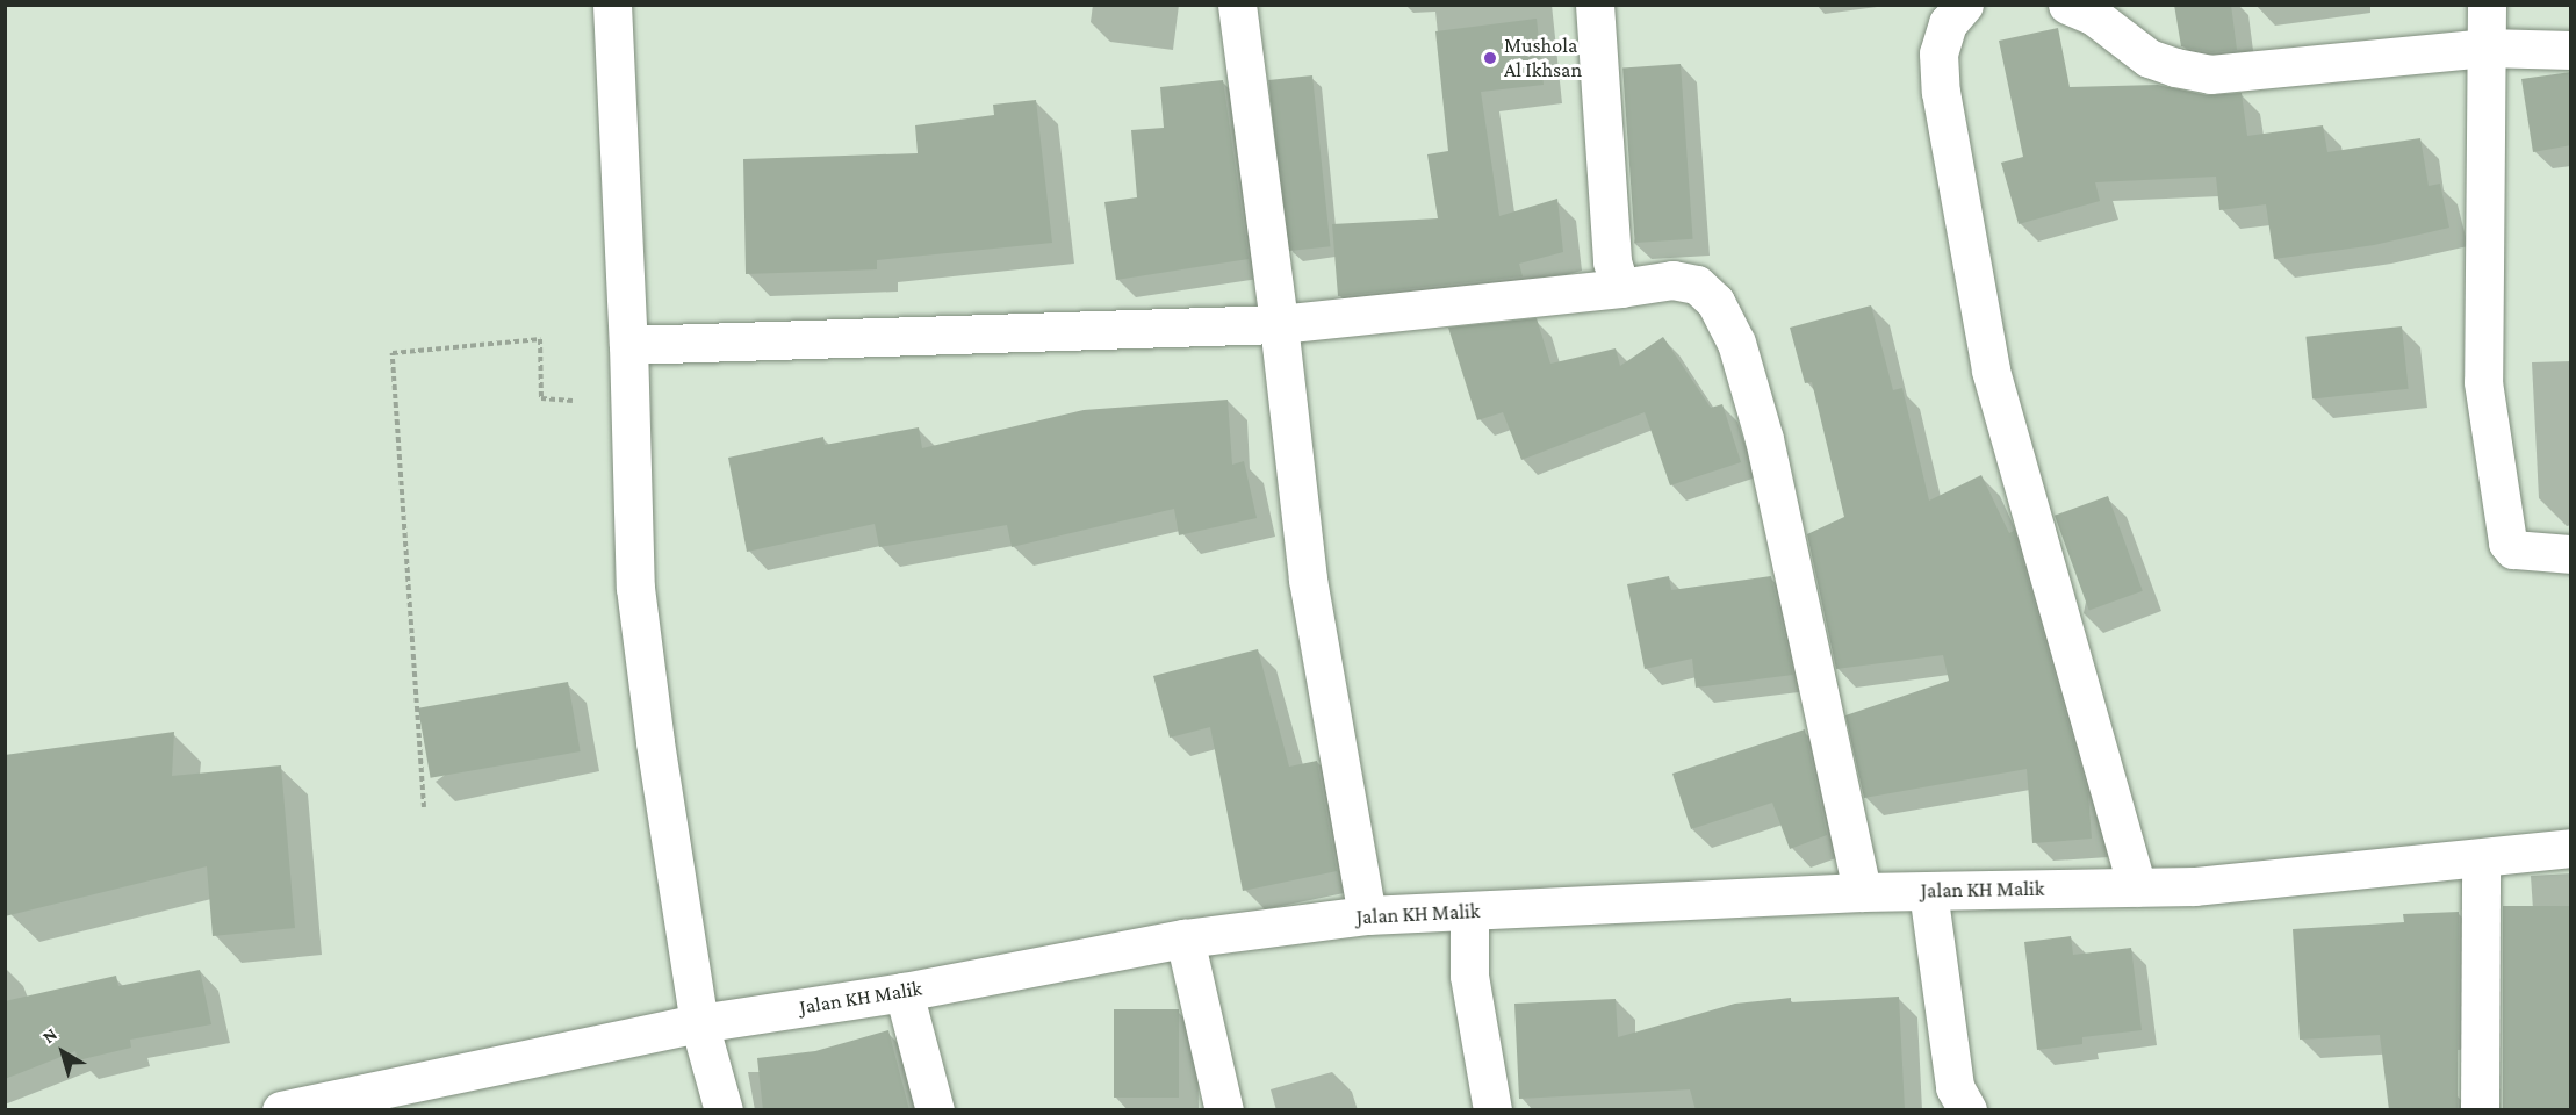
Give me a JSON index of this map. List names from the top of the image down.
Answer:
{
  "streets": {
    "street": ["Jalan KH Malik"]
  },
  "places": ["Mushola Al Ikhsan"],
  "north": "top left"
}
